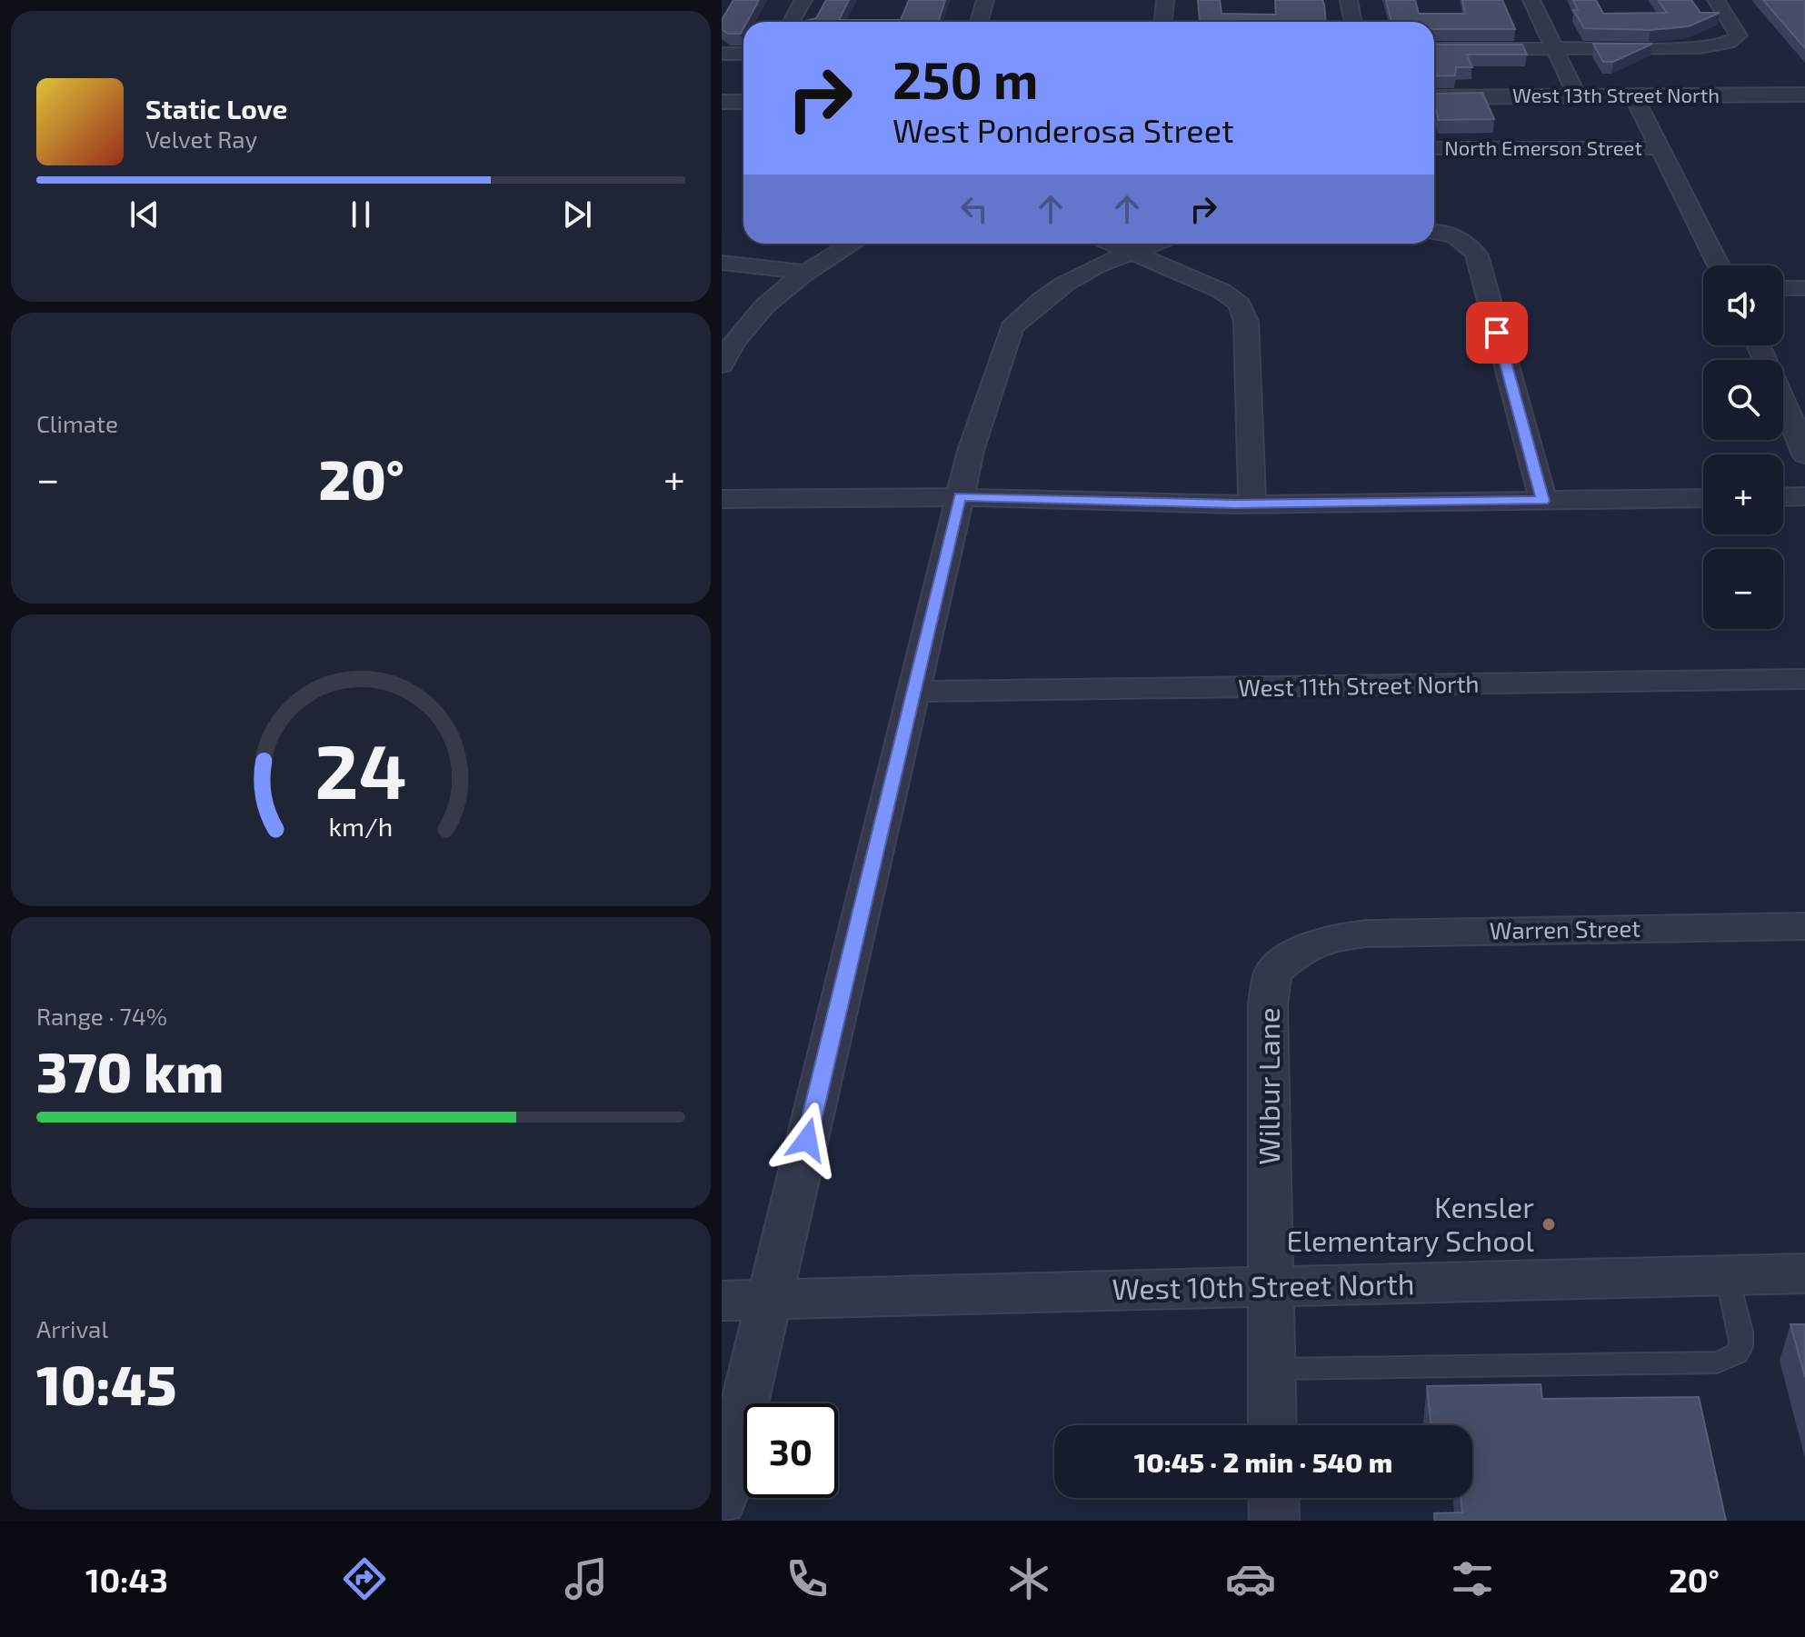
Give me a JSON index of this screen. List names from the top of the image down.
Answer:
{
  "streets": {
    "street": [
      "West 13th Street North",
      "North Emerson Street",
      "West 11th Street North",
      "Warren Street",
      "Wilbur Lane",
      "West 10th Street North"
    ]
  },
  "crossings": [
    ["Warren Street", "Wilbur Lane"],
    ["Wilbur Lane", "West 10th Street North"]
  ],
  "places": ["Kensler Elementary School"],
  "page": {
    "turn": ["250 m", "West Ponderosa Street"],
    "song": ["Static Love", "Velvet Ray"],
    "map_buttons": ["+", "−"],
    "tile": [
      "Climate",
      ["Range · 74%", "370 km"],
      ["Arrival", "10:45"]
    ],
    "heat": ["−", "20°", "+"],
    "limit": "30",
    "trip": "10:45 · 2 min · 540 m",
    "tabs": ["10:43", "20°"],
    "gauge": ["24", "km/h"]
  }
}
